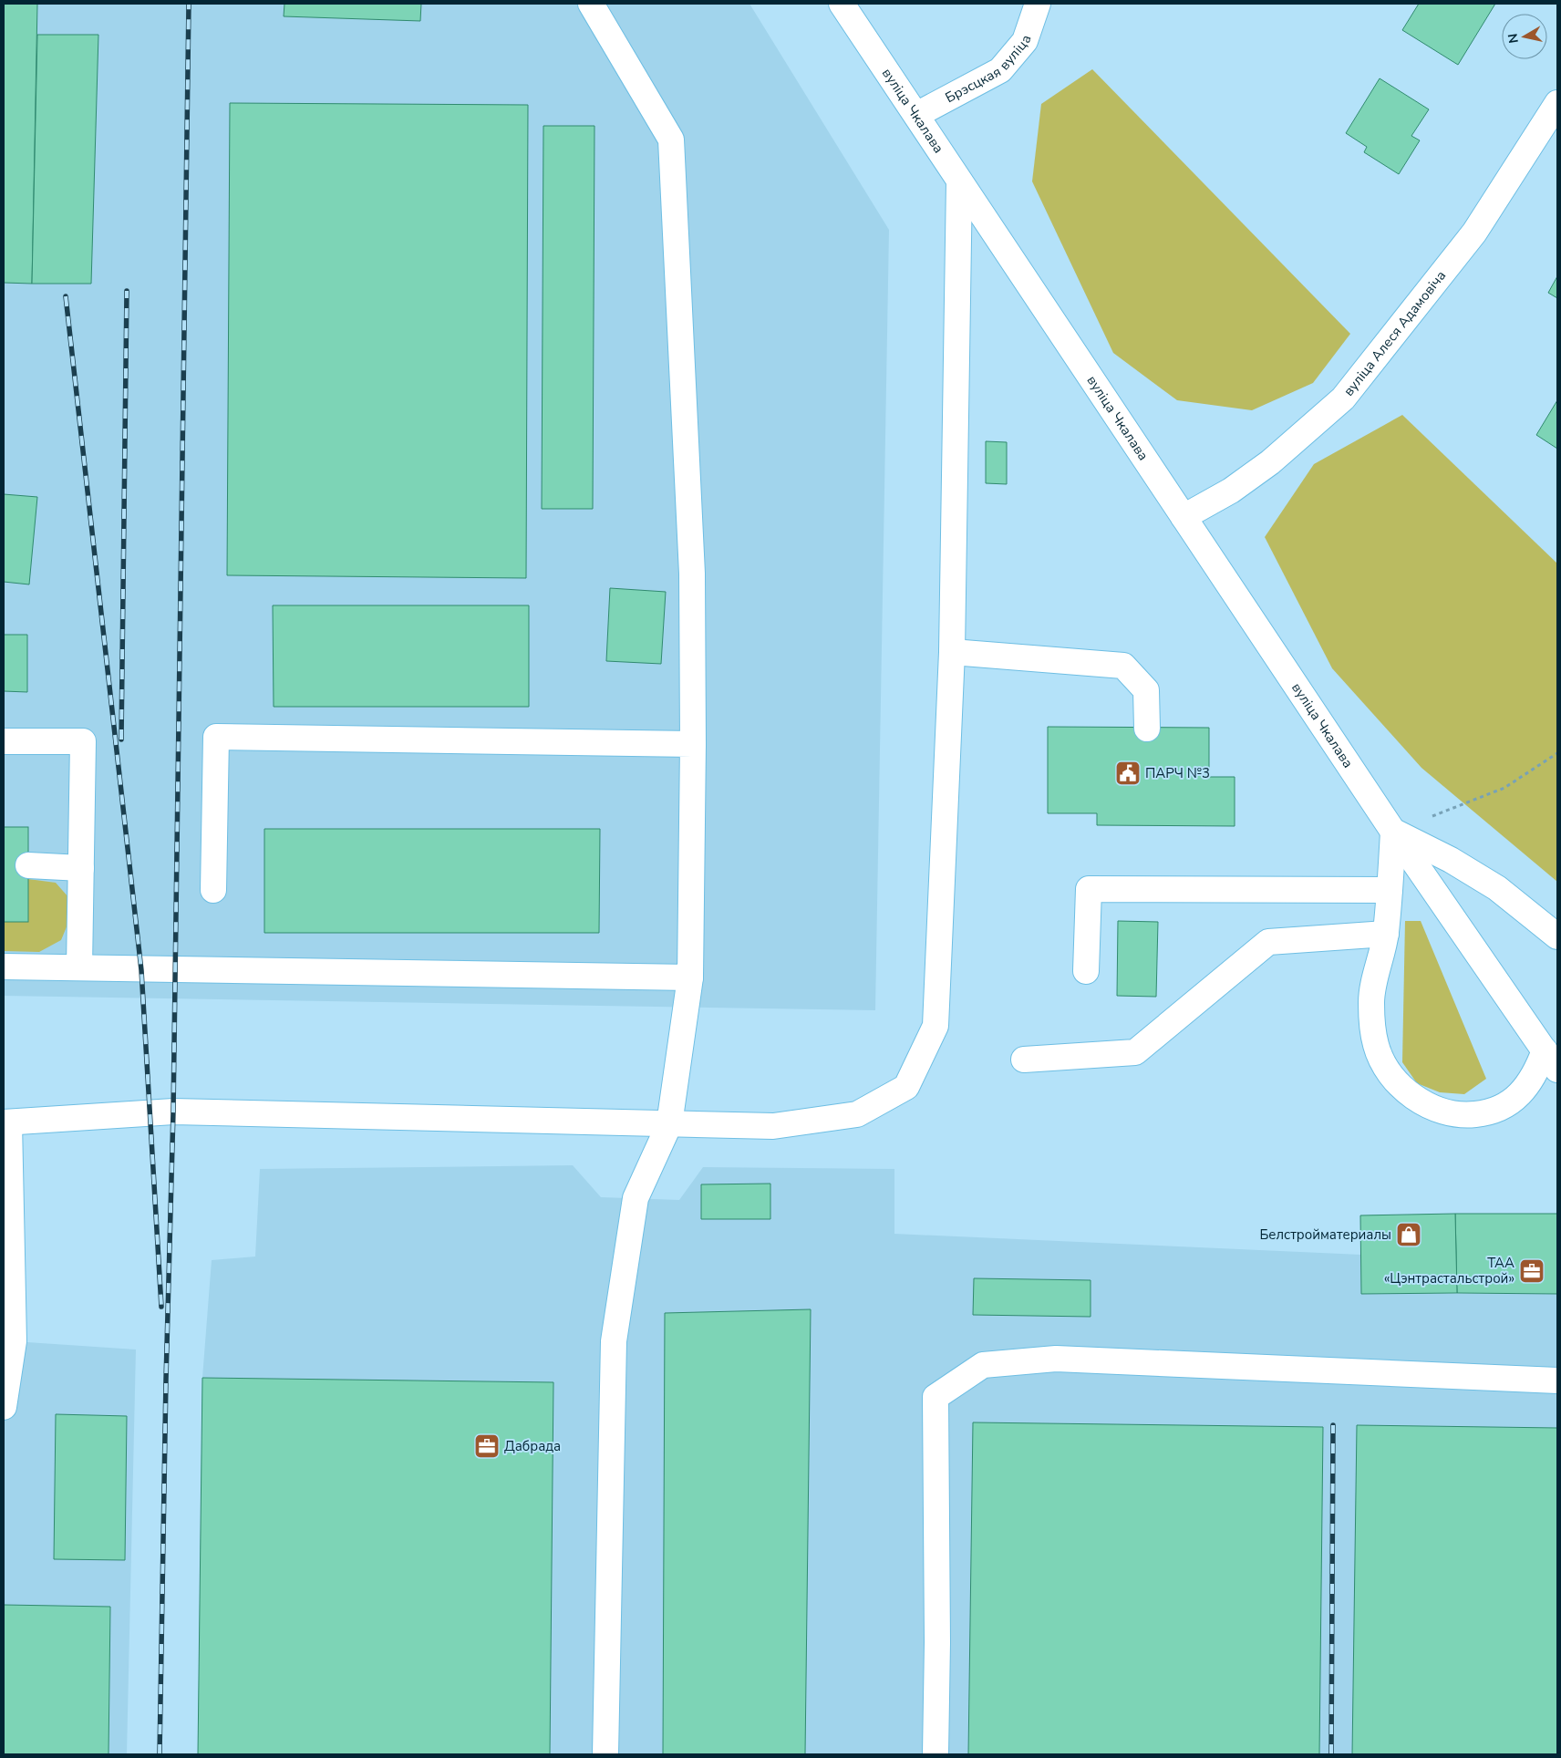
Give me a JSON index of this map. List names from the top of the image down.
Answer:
{
  "streets": {
    "street": ["Брэсцкая вуліца", "вуліца Чкалава", "вуліца Алеся Адамовіча"]
  },
  "crossings": [
    ["Брэсцкая вуліца", "вуліца Чкалава"],
    ["вуліца Чкалава", "вуліца Алеся Адамовіча"]
  ],
  "places": {
    "public building": ["ПАРЧ №3"],
    "shop": ["Белстройматериалы"],
    "office": ["ТАА «Цэнтрастальстрой»", "Дабрада"]
  },
  "north": "left"
}
